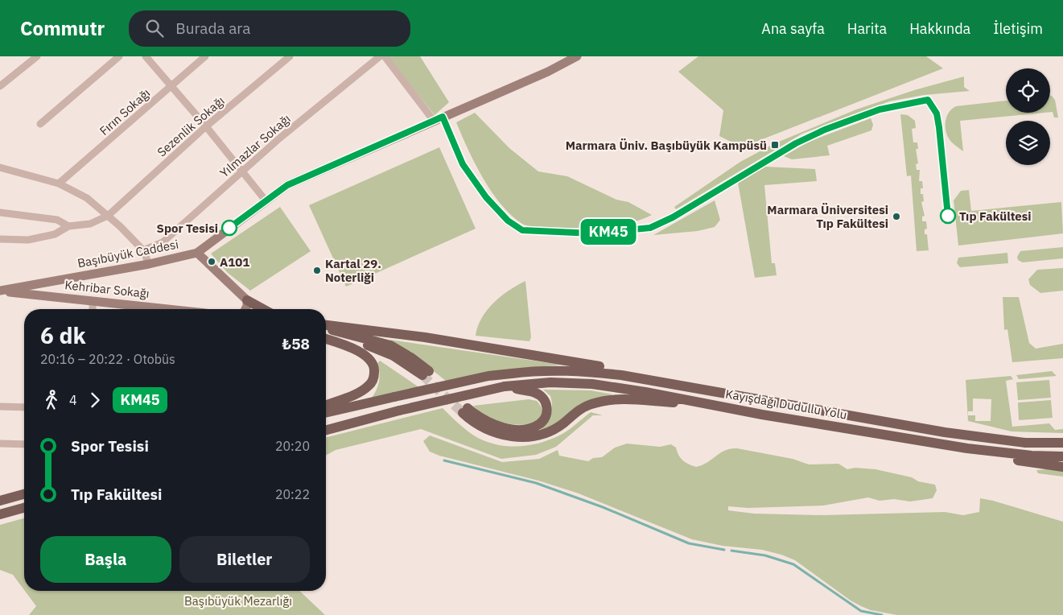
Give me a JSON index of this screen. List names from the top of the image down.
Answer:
{
  "streets": {
    "main road": ["Başıbüyük Caddesi", "Kehribar Sokağı", "Kayışdağı Dudullu Yolu"],
    "street": ["Fırın Sokağı", "Sezenlik Sokağı", "Yılmazlar Sokağı"]
  },
  "crossings": [
    ["Başıbüyük Caddesi", "Kehribar Sokağı"]
  ],
  "parks": ["Başıbüyük Mezarlığı"],
  "places": {
    "transit": ["Marmara Üniv. Başıbüyük Kampüsü"],
    "other": [
      "Tıp Fakültesi",
      "Marmara Üniversitesi Tıp Fakültesi",
      "Spor Tesisi",
      "A101",
      "Kartal 29. Noterliği"
    ]
  },
  "lines": ["bus line KM45"],
  "page": {
    "header": "Commutr",
    "search": "Burada ara",
    "nav": [
      "Ana sayfa",
      "Harita",
      "Hakkında",
      "İletişim"
    ],
    "on_map": "KM45",
    "heading": ["6 dk", "20:16 – 20:22 · Otobüs", "₺58"],
    "legs": ["4", "KM45"],
    "list": [
      {
        "name": "Spor Tesisi",
        "value": "20:20"
      },
      {
        "name": "Tıp Fakültesi",
        "value": "20:22"
      }
    ],
    "buttons": ["Başla", "Biletler"]
  }
}
